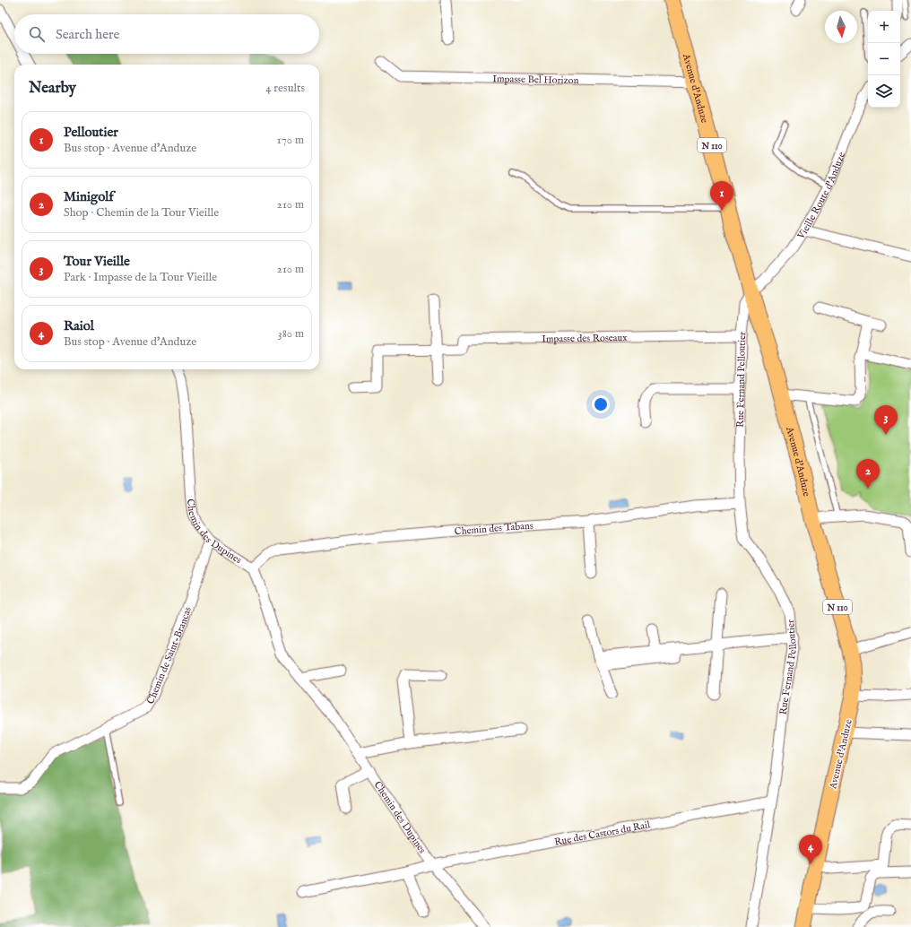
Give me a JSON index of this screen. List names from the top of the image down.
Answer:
{
  "streets": {
    "main road": ["Avenue d'Anduze", "N 110"],
    "street": [
      "Impasse Bel Horizon",
      "Vieille Route d'Anduze",
      "Impasse des Roseaux",
      "Rue Fernand Pelloutier",
      "Chemin des Tabans",
      "Chemin des Dupines",
      "Chemin de Saint-Brancas",
      "Rue des Castors du Rail"
    ]
  },
  "crossings": [
    ["Impasse Bel Horizon", "Avenue d'Anduze"],
    ["Avenue d'Anduze", "Vieille Route d'Anduze"],
    ["Avenue d'Anduze", "Rue Fernand Pelloutier"],
    ["Vieille Route d'Anduze", "Rue Fernand Pelloutier"],
    ["Impasse des Roseaux", "Rue Fernand Pelloutier"],
    ["Rue Fernand Pelloutier", "Chemin des Tabans"],
    ["Rue Fernand Pelloutier", "Rue des Castors du Rail"],
    ["Chemin des Tabans", "Chemin des Dupines"],
    ["Chemin des Dupines", "Chemin de Saint-Brancas"],
    ["Chemin des Dupines", "Rue des Castors du Rail"]
  ],
  "north": "bottom",
  "page": {
    "map_buttons": ["+", "−"],
    "search": "Search here",
    "heading": ["Nearby", "4 results"],
    "list": [
      {
        "mark": "1",
        "name": "Pelloutier",
        "note": "Bus stop · Avenue d'Anduze",
        "value": "170 m"
      },
      {
        "mark": "2",
        "name": "Minigolf",
        "note": "Shop · Chemin de la Tour Vieille",
        "value": "210 m"
      },
      {
        "mark": "3",
        "name": "Tour Vieille",
        "note": "Park · Impasse de la Tour Vieille",
        "value": "210 m"
      },
      {
        "mark": "4",
        "name": "Raiol",
        "note": "Bus stop · Avenue d'Anduze",
        "value": "380 m"
      }
    ],
    "pins": [
      "1",
      "3",
      "2",
      "4"
    ]
  }
}
